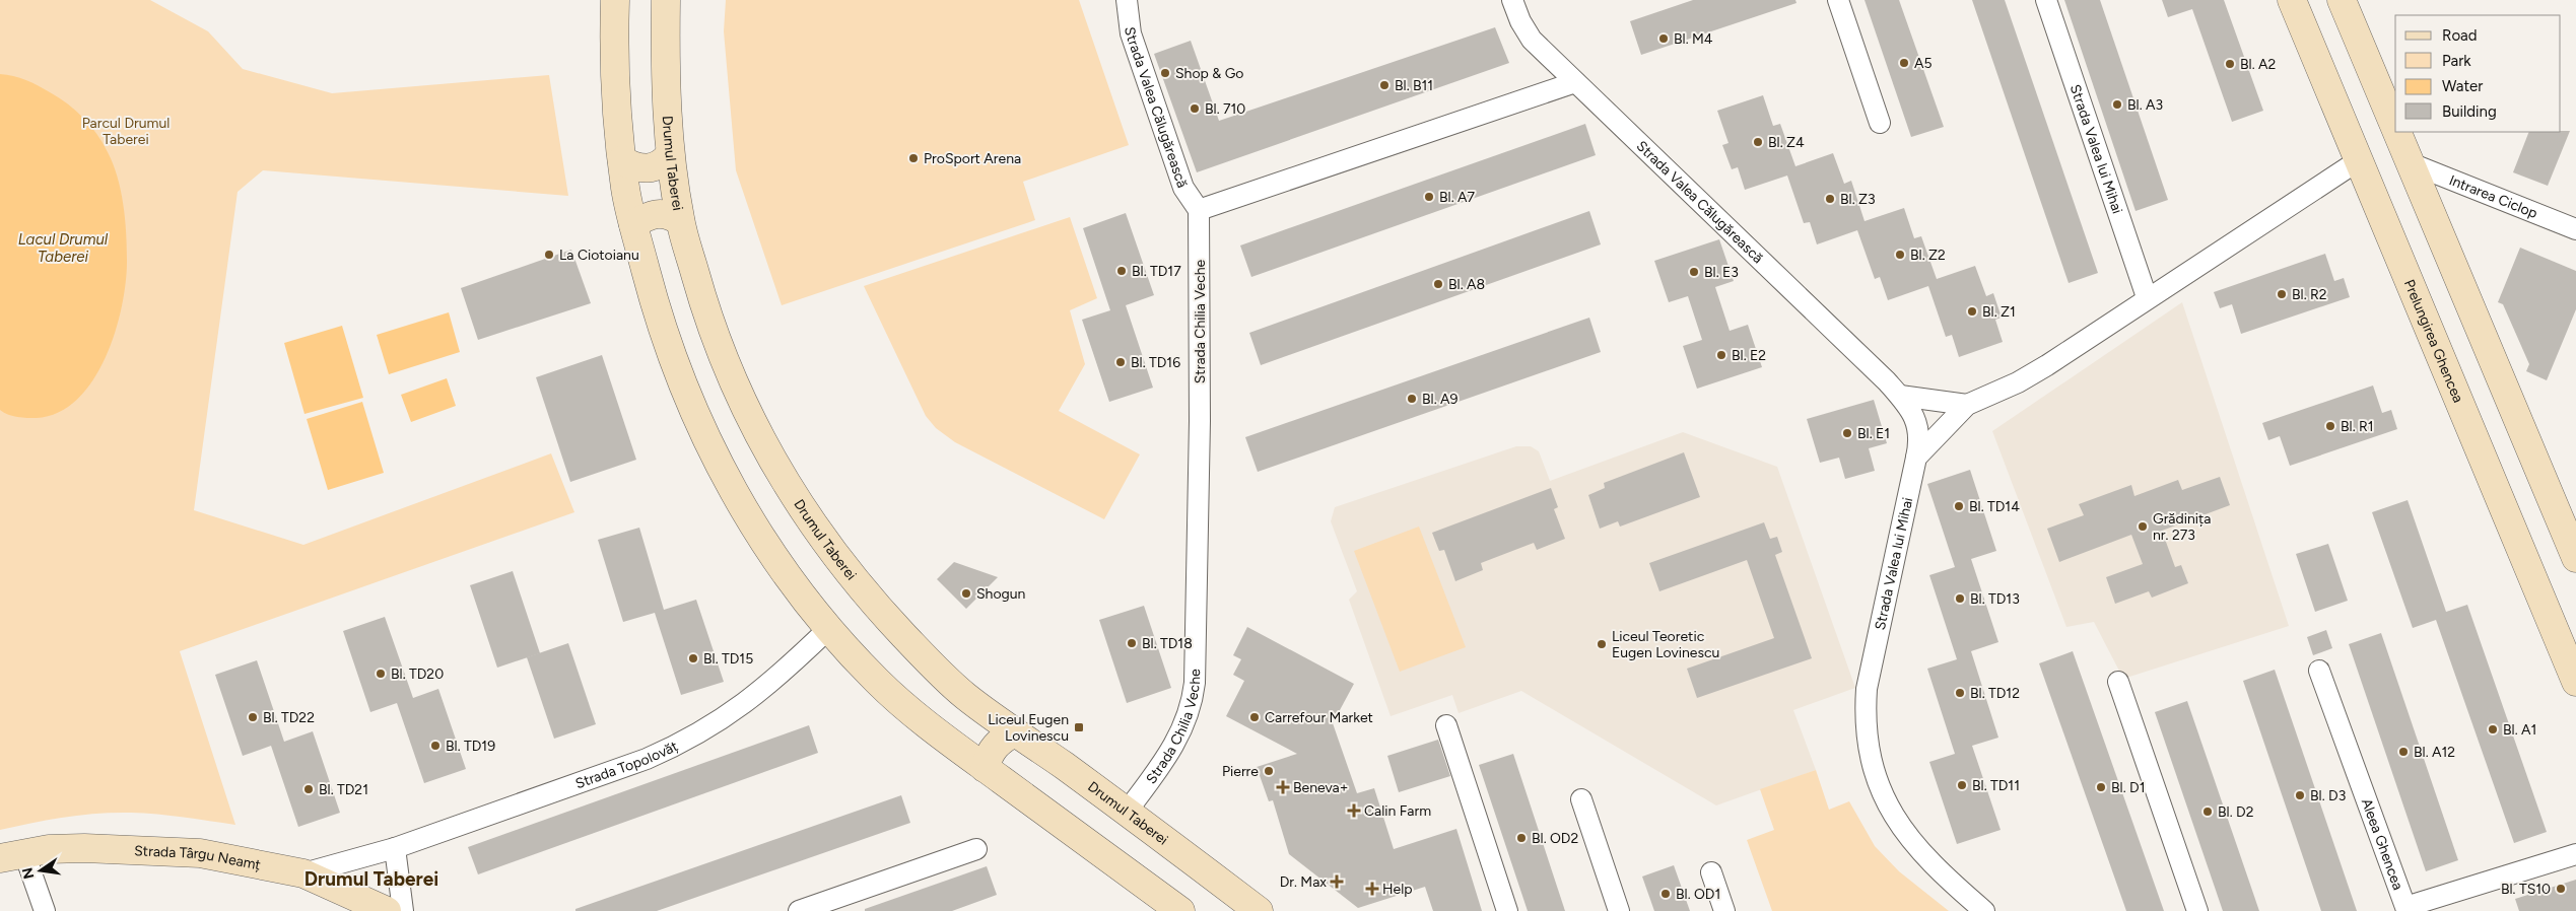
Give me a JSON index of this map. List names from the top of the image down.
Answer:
{
  "streets": {
    "main road": ["Drumul Taberei", "Prelungirea Ghencea", "Strada Târgu Neamț"],
    "street": [
      "Strada Valea Călugărească",
      "Strada Valea lui Mihai",
      "Intrarea Ciclop",
      "Strada Chilia Veche",
      "Strada Topolovăț",
      "Aleea Ghencea"
    ]
  },
  "crossings": [
    ["Strada Valea Călugărească", "Strada Valea lui Mihai"],
    ["Strada Valea Călugărească", "Strada Chilia Veche"],
    ["Drumul Taberei", "Strada Chilia Veche"],
    ["Strada Topolovăț", "Strada Târgu Neamț"]
  ],
  "districts": ["Drumul Taberei"],
  "water": ["Lacul Drumul Taberei"],
  "parks": ["Parcul Drumul Taberei"],
  "places": {
    "other": [
      "Bl. M4",
      "A5",
      "Bl. A2",
      "Shop & Go",
      "Bl. B11",
      "Bl. A3",
      "Bl. 710",
      "Bl. Z4",
      "ProSport Arena",
      "Bl. A7",
      "Bl. Z3",
      "La Ciotoianu",
      "Bl. Z2",
      "Bl. TD17",
      "Bl. E3",
      "Bl. A8",
      "Bl. R2",
      "Bl. Z1",
      "Bl. E2",
      "Bl. TD16",
      "Bl. A9",
      "Bl. R1",
      "Bl. E1",
      "Bl. TD14",
      "Grădinița nr. 273",
      "Shogun",
      "Bl. TD13",
      "Bl. TD18",
      "Liceul Teoretic Eugen Lovinescu",
      "Bl. TD15",
      "Bl. TD20",
      "Bl. TD12",
      "Bl. TD22",
      "Carrefour Market",
      "Bl. A1",
      "Bl. TD19",
      "Bl. A12",
      "Pierre",
      "Bl. TD11",
      "Bl. D1",
      "Bl. TD21",
      "Bl. D3",
      "Bl. D2",
      "Bl. OD2",
      "Bl. TS10",
      "Bl. OD1"
    ],
    "transit": ["Liceul Eugen Lovinescu"],
    "health": [
      "Beneva+",
      "Calin Farm",
      "Dr. Max",
      "Help"
    ]
  },
  "legend": [
    "Road",
    "Park",
    "Water",
    "Building"
  ],
  "north": "left"
}
